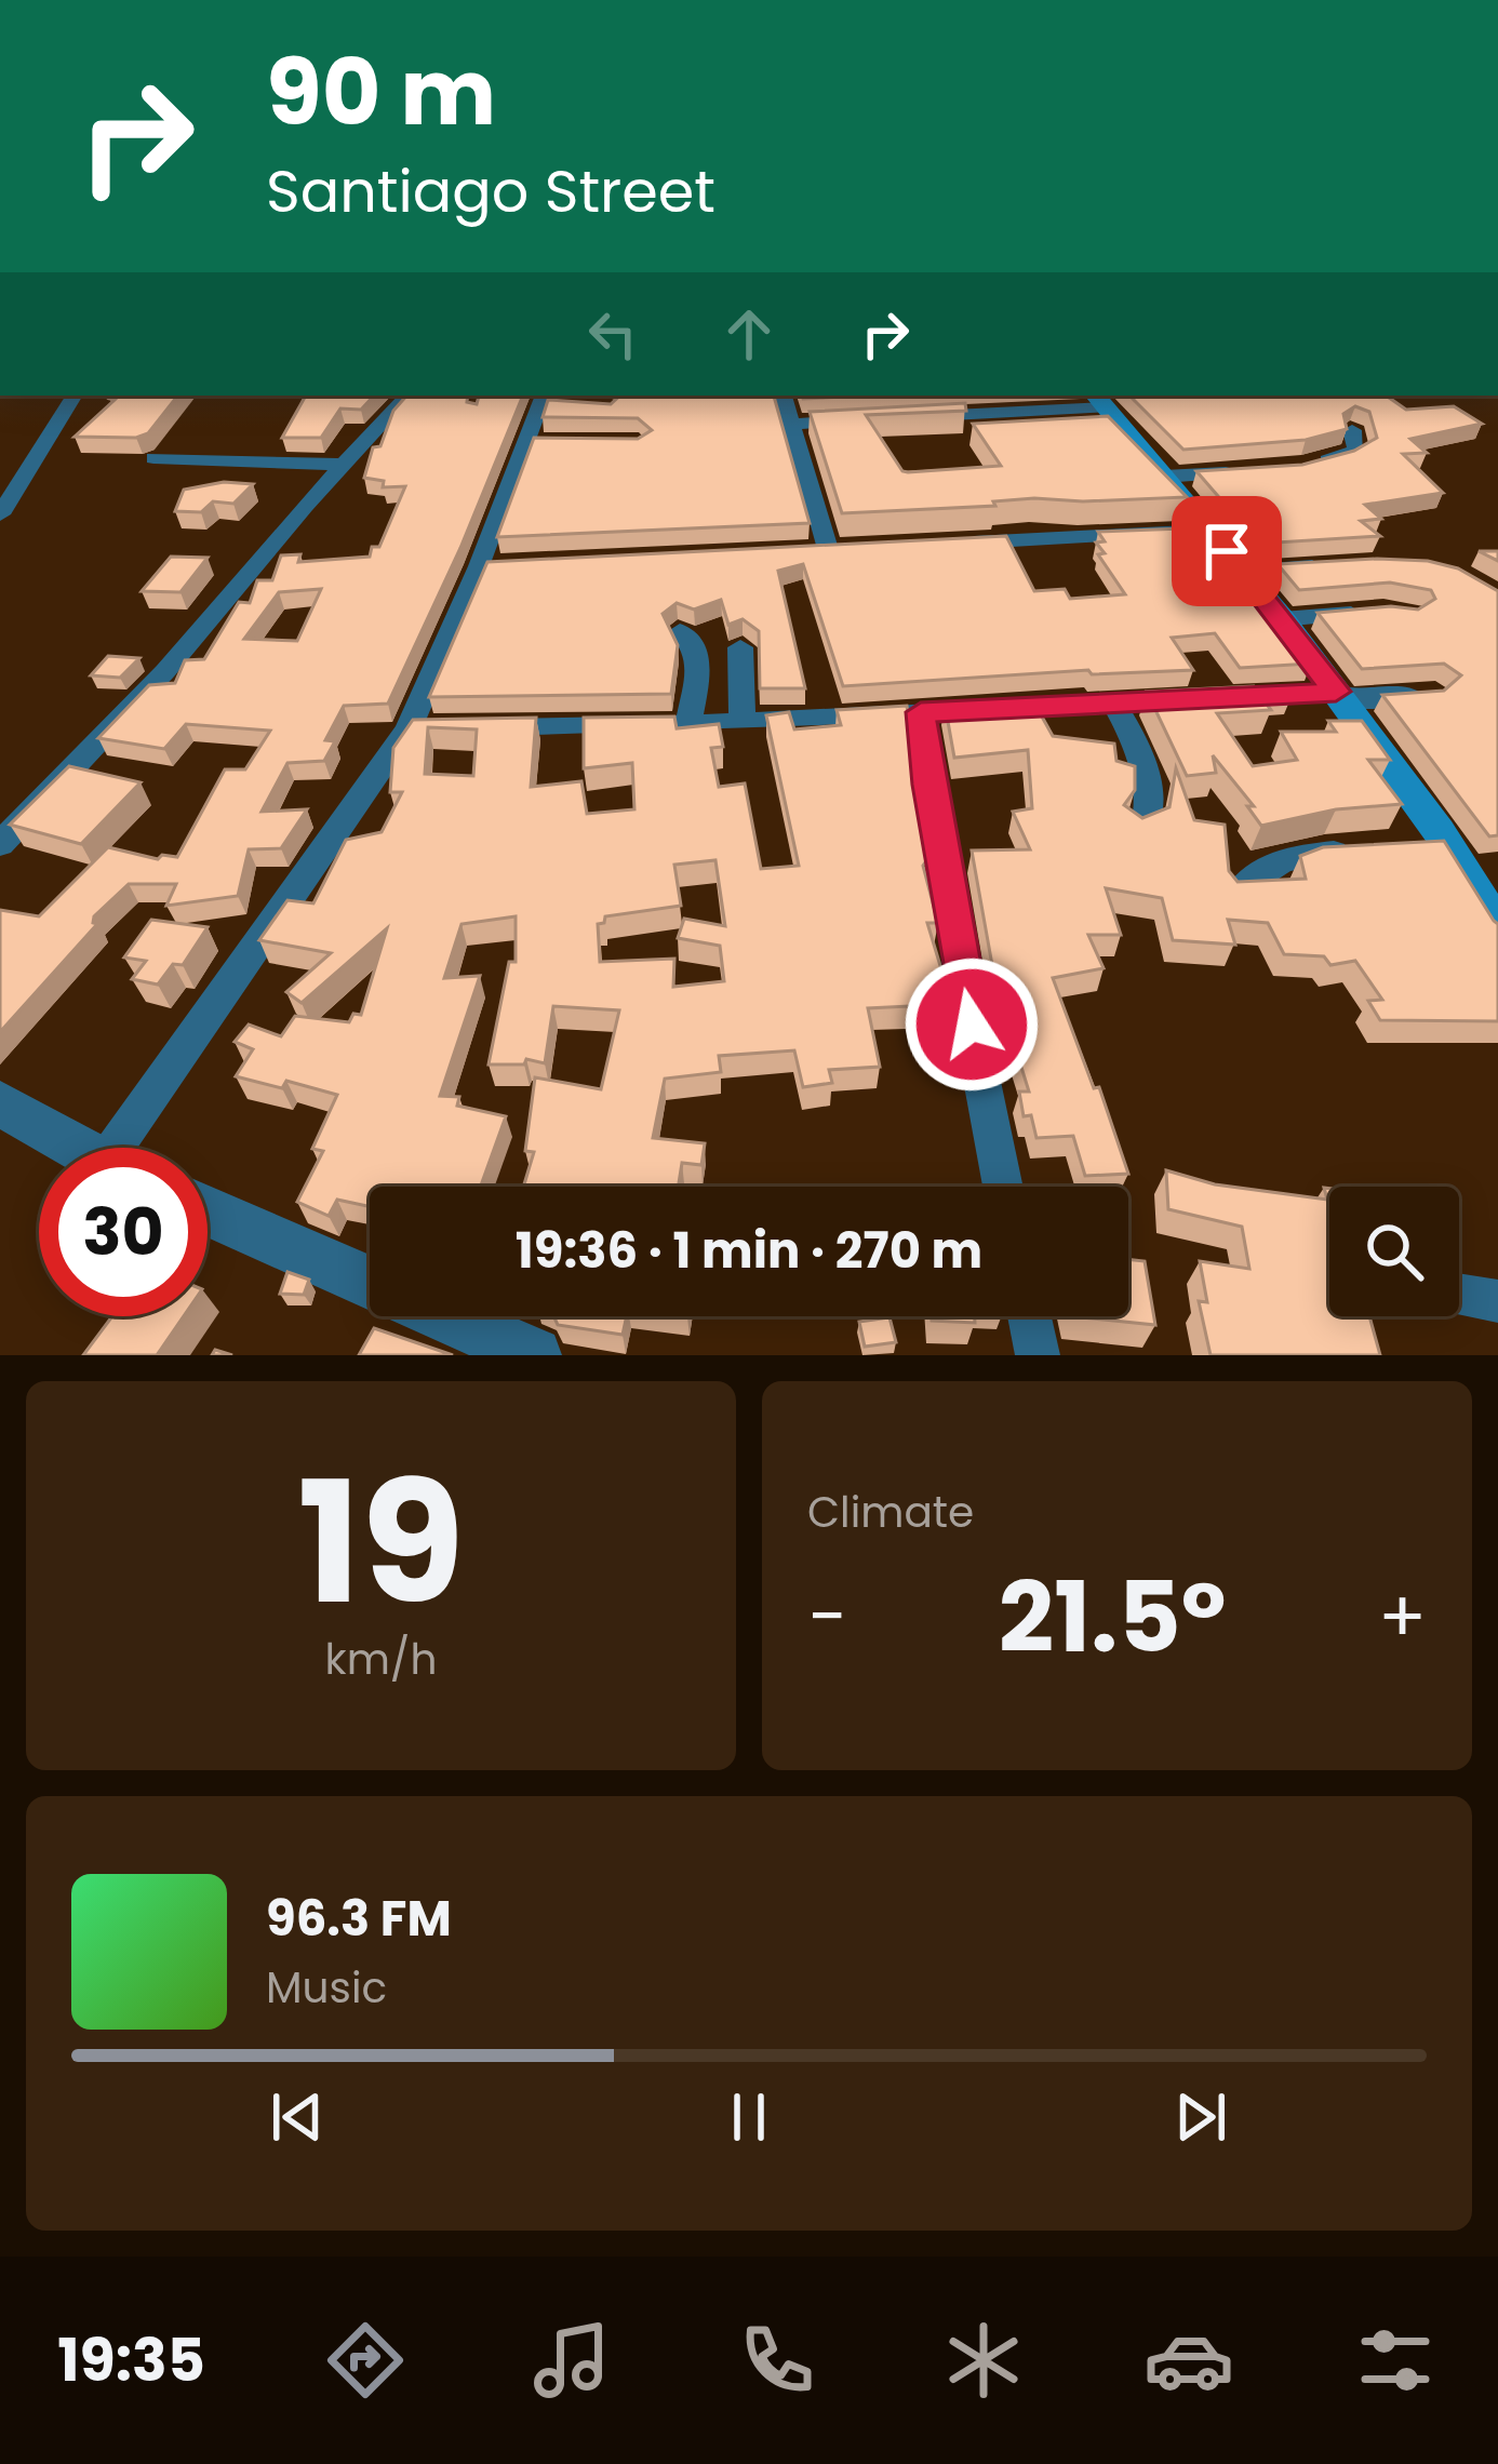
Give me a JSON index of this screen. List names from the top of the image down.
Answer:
{
  "page": {
    "turn": ["90 m", "Santiago Street"],
    "limit": "30",
    "trip": "19:36 · 1 min · 270 m",
    "tile": [
      ["19", "km/h"],
      "Climate"
    ],
    "heat": ["−", "21.5°", "+"],
    "song": ["96.3 FM", "Music"],
    "tabs": "19:35"
  }
}
